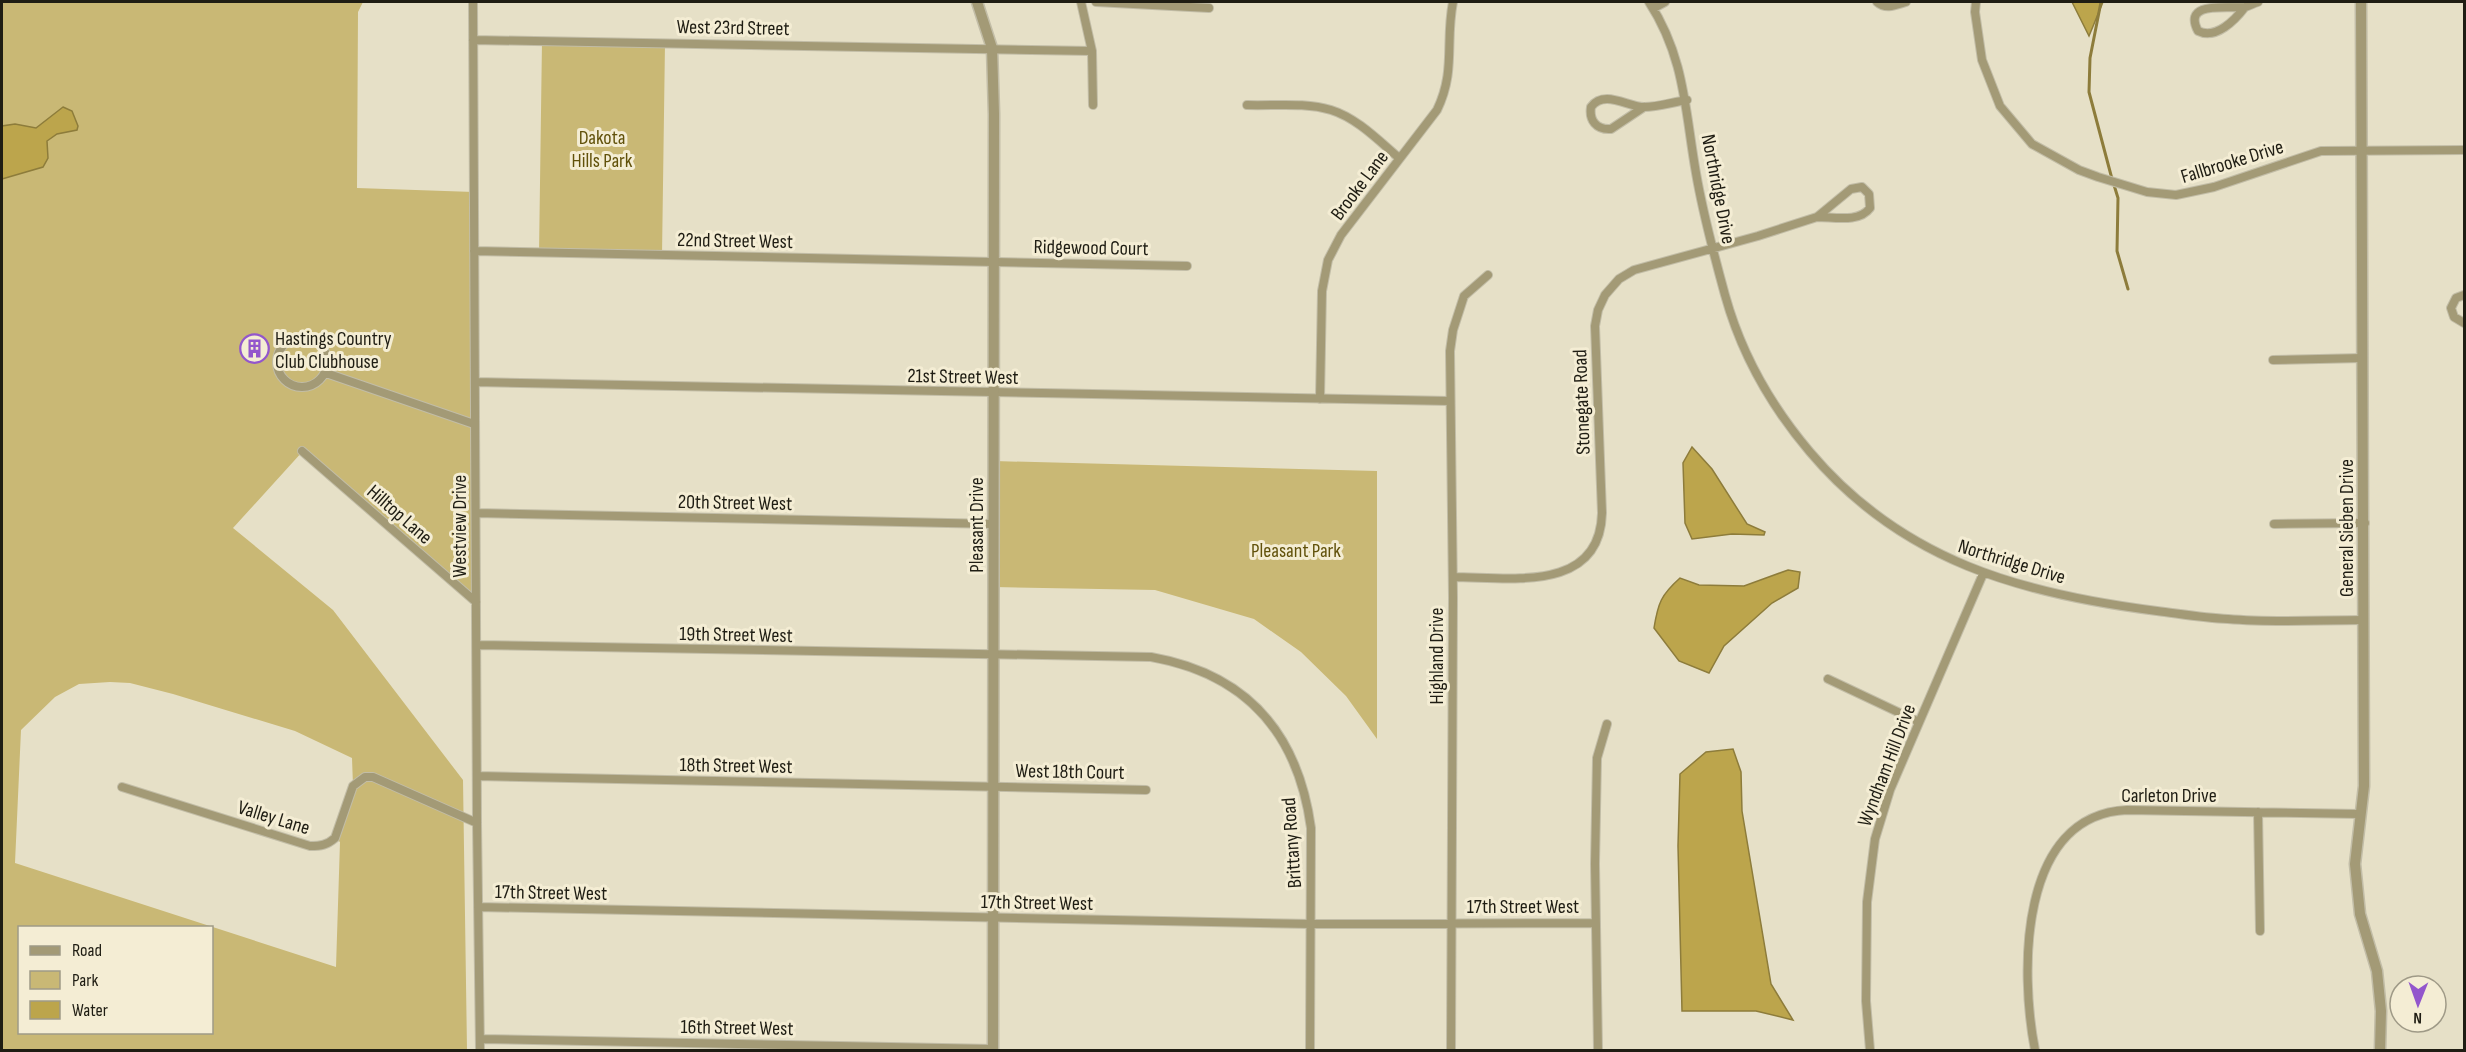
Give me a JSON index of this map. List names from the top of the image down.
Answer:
{
  "streets": {
    "street": [
      "West 23rd Street",
      "Fallbrooke Drive",
      "Brooke Lane",
      "Northridge Drive",
      "22nd Street West",
      "Ridgewood Court",
      "21st Street West",
      "Stonegate Road",
      "20th Street West",
      "Hilltop Lane",
      "Pleasant Drive",
      "Westview Drive",
      "General Sieben Drive",
      "19th Street West",
      "Highland Drive",
      "18th Street West",
      "Wyndham Hill Drive",
      "West 18th Court",
      "Carleton Drive",
      "Valley Lane",
      "Brittany Road",
      "17th Street West",
      "16th Street West"
    ]
  },
  "crossings": [
    ["West 23rd Street", "Pleasant Drive"],
    ["West 23rd Street", "Westview Drive"],
    ["Fallbrooke Drive", "General Sieben Drive"],
    ["Brooke Lane", "21st Street West"],
    ["Northridge Drive", "Stonegate Road"],
    ["Northridge Drive", "General Sieben Drive"],
    ["Northridge Drive", "Wyndham Hill Drive"],
    ["22nd Street West", "Ridgewood Court"],
    ["22nd Street West", "Pleasant Drive"],
    ["22nd Street West", "Westview Drive"],
    ["Ridgewood Court", "Pleasant Drive"],
    ["21st Street West", "Pleasant Drive"],
    ["21st Street West", "Westview Drive"],
    ["21st Street West", "Highland Drive"],
    ["Stonegate Road", "Highland Drive"],
    ["20th Street West", "Pleasant Drive"],
    ["20th Street West", "Westview Drive"],
    ["Hilltop Lane", "Westview Drive"],
    ["Pleasant Drive", "19th Street West"],
    ["Pleasant Drive", "18th Street West"],
    ["Pleasant Drive", "West 18th Court"],
    ["Pleasant Drive", "Brittany Road"],
    ["Pleasant Drive", "17th Street West"],
    ["Pleasant Drive", "16th Street West"],
    ["Westview Drive", "19th Street West"],
    ["Westview Drive", "18th Street West"],
    ["Westview Drive", "Valley Lane"],
    ["Westview Drive", "17th Street West"],
    ["Westview Drive", "16th Street West"],
    ["General Sieben Drive", "Carleton Drive"],
    ["19th Street West", "Brittany Road"],
    ["Highland Drive", "17th Street West"],
    ["18th Street West", "West 18th Court"],
    ["Brittany Road", "17th Street West"]
  ],
  "parks": ["Dakota Hills Park", "Pleasant Park"],
  "places": {
    "building": ["Hastings Country Club Clubhouse"]
  },
  "legend": ["Road", "Park", "Water"],
  "north": "bottom"
}
